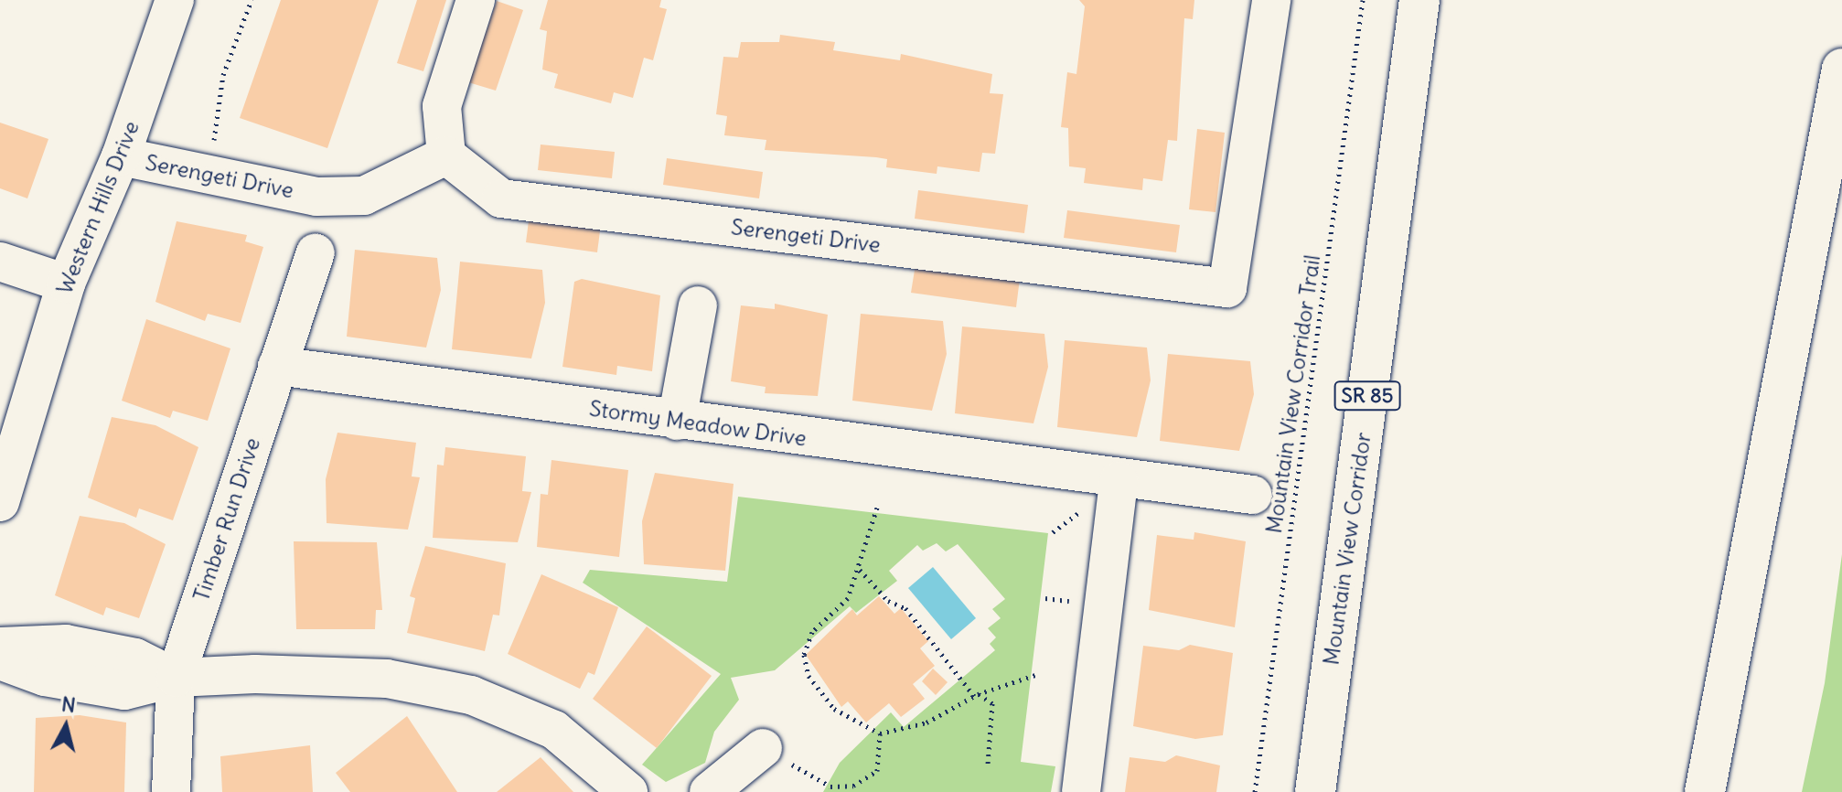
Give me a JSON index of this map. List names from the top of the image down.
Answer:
{
  "streets": {
    "highway": ["SR 85", "Mountain View Corridor"],
    "street": [
      "Serengeti Drive",
      "Western Hills Drive",
      "Stormy Meadow Drive",
      "Timber Run Drive"
    ],
    "path": ["Mountain View Corridor Trail"]
  },
  "crossings": [
    ["Serengeti Drive", "Western Hills Drive"],
    ["Stormy Meadow Drive", "Timber Run Drive"]
  ],
  "north": "top"
}
